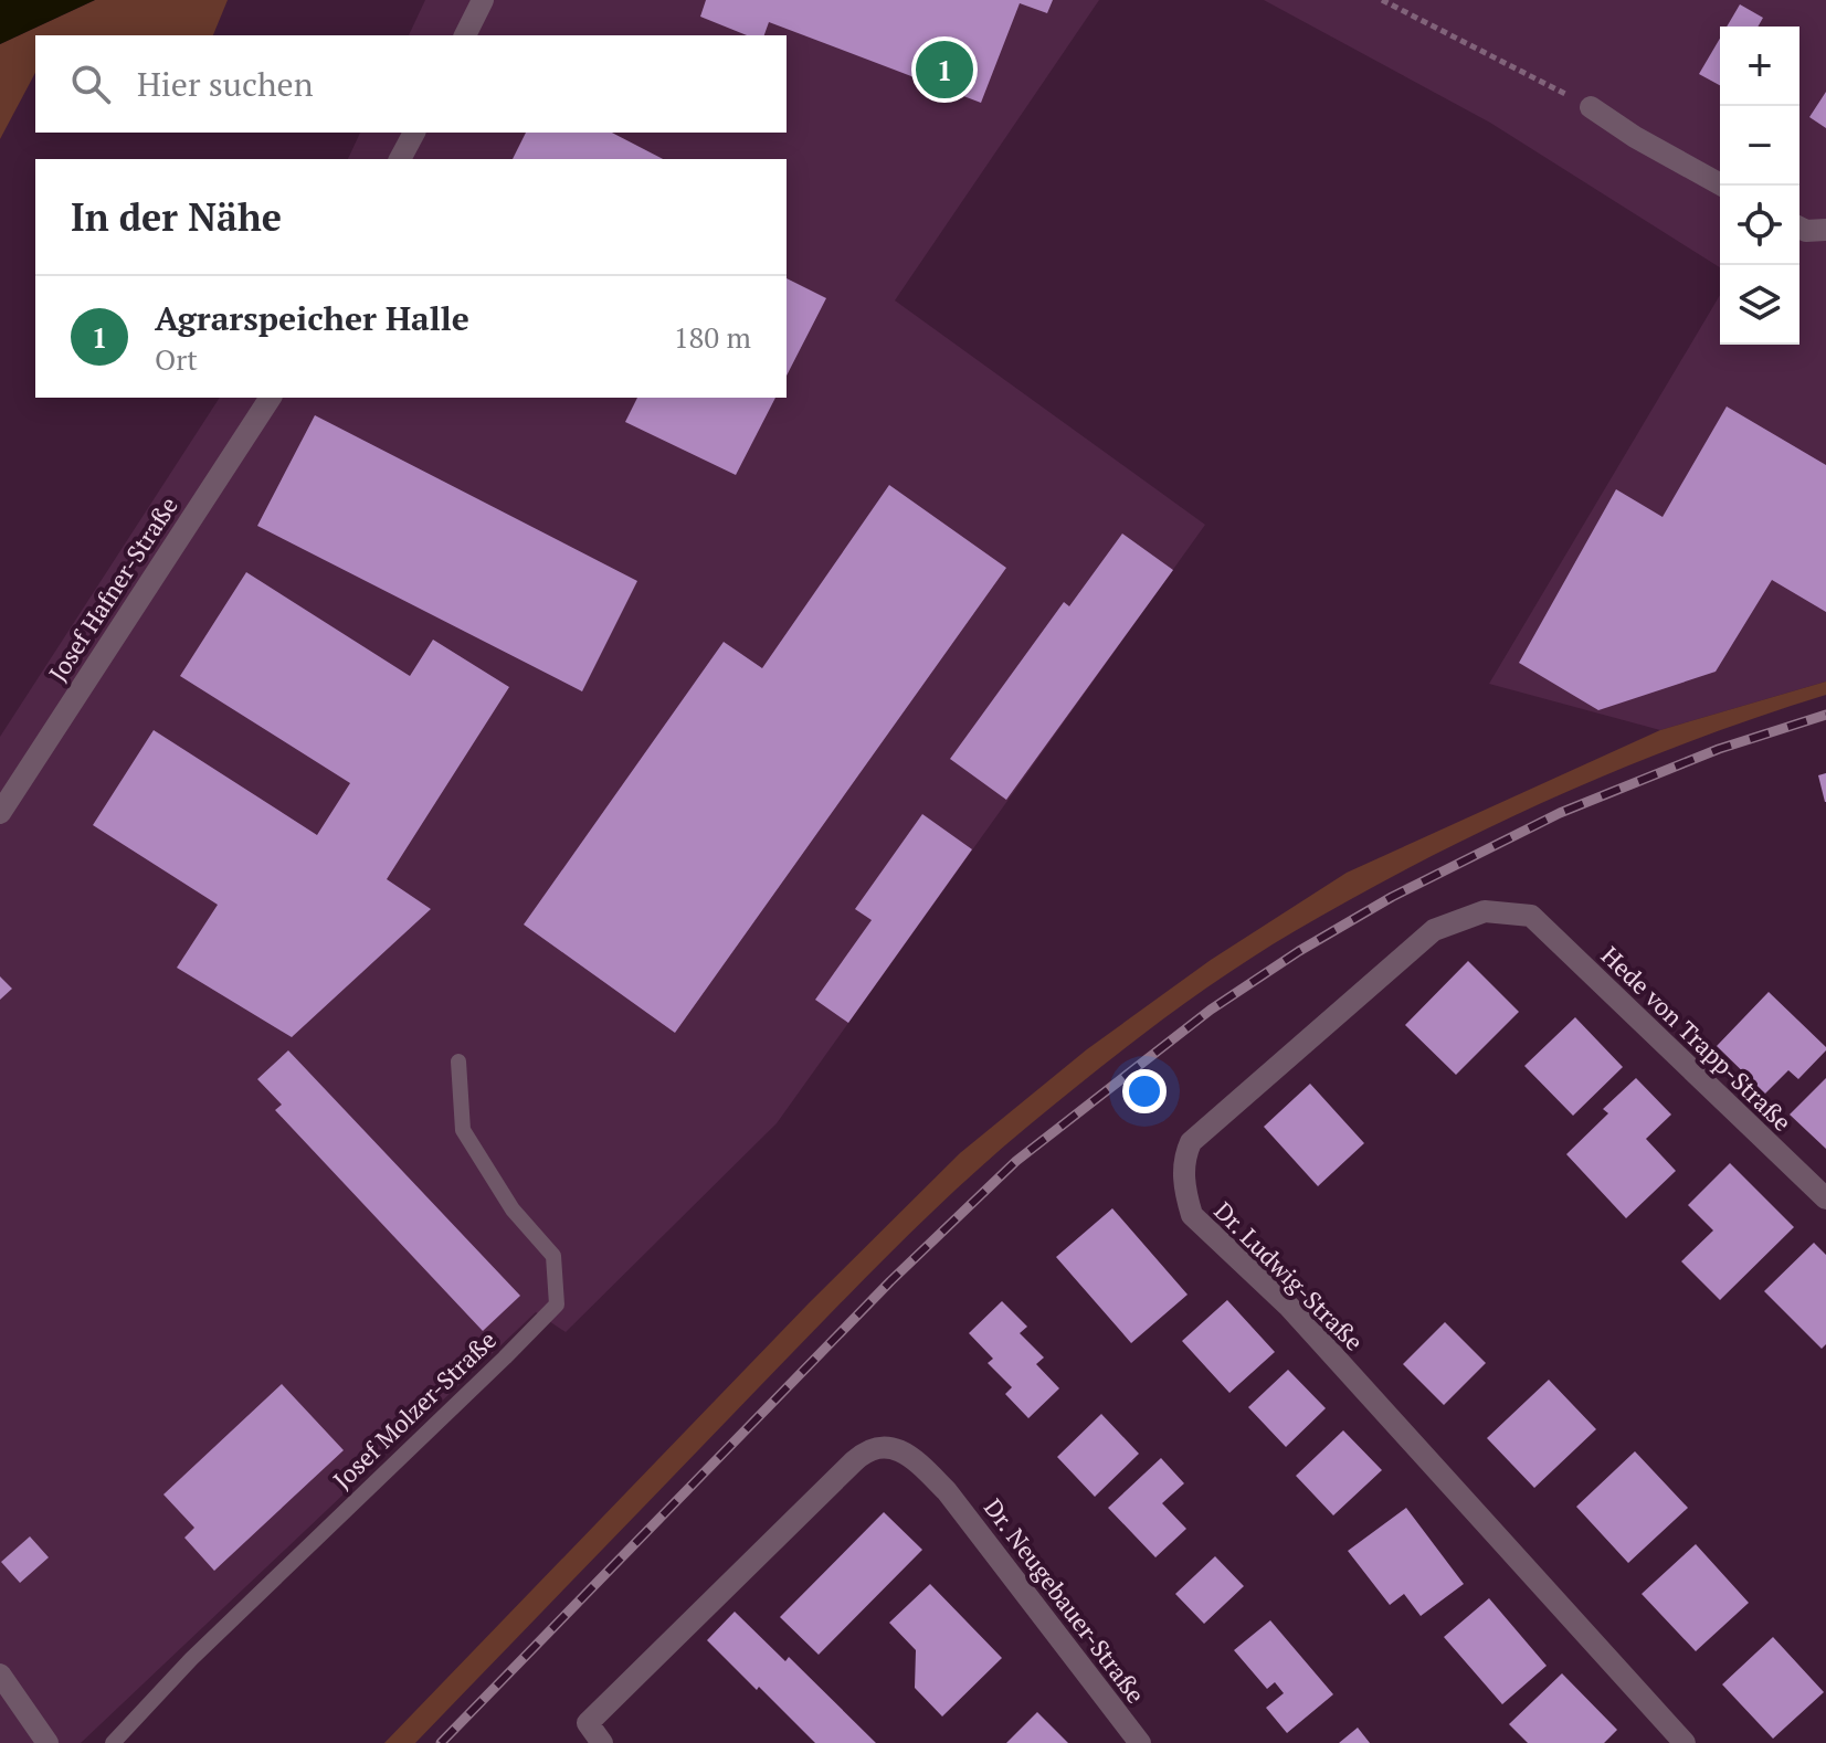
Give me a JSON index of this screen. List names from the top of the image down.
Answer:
{
  "streets": {
    "street": [
      "Josef Hafner-Straße",
      "Hede von Trapp-Straße",
      "Dr. Ludwig-Straße",
      "Dr. Neugebauer-Straße"
    ],
    "lane": ["Josef Molzer-Straße"]
  },
  "crossings": [
    ["Hede von Trapp-Straße", "Dr. Ludwig-Straße"]
  ],
  "page": {
    "map_buttons": ["+", "−"],
    "search": "Hier suchen",
    "pins": "1",
    "heading": "In der Nähe",
    "list": [
      {
        "mark": "1",
        "name": "Agrarspeicher Halle",
        "note": "Ort",
        "value": "180 m"
      }
    ]
  }
}
